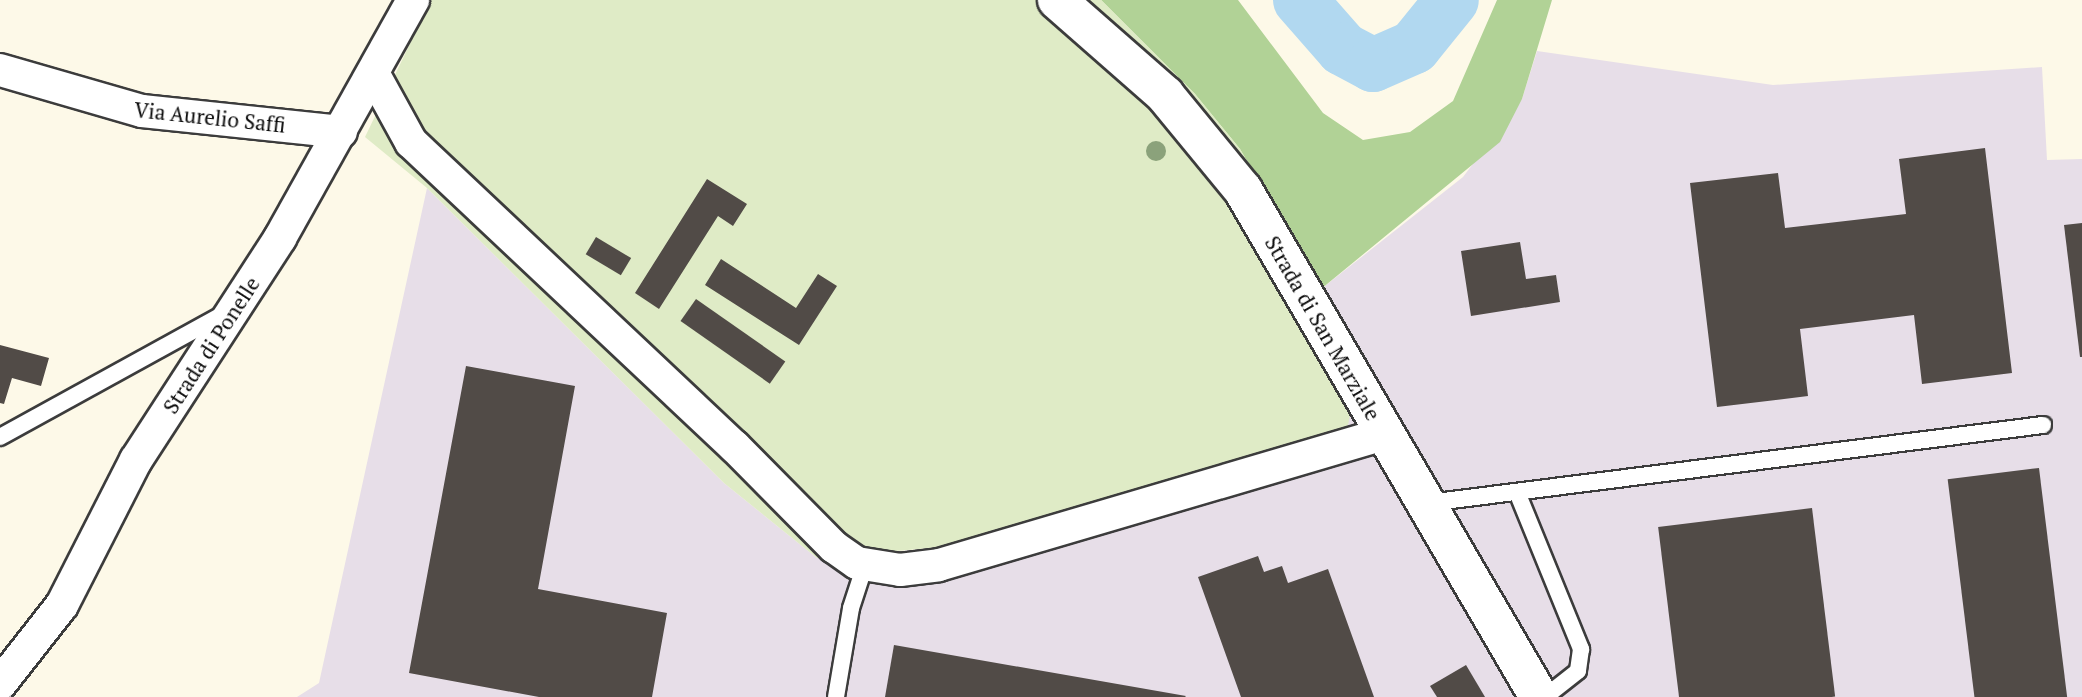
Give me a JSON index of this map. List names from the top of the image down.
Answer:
{
  "streets": {
    "street": ["Via Aurelio Saffi", "Strada di San Marziale", "Strada di Ponelle"]
  },
  "crossings": [
    ["Via Aurelio Saffi", "Strada di Ponelle"]
  ]
}
